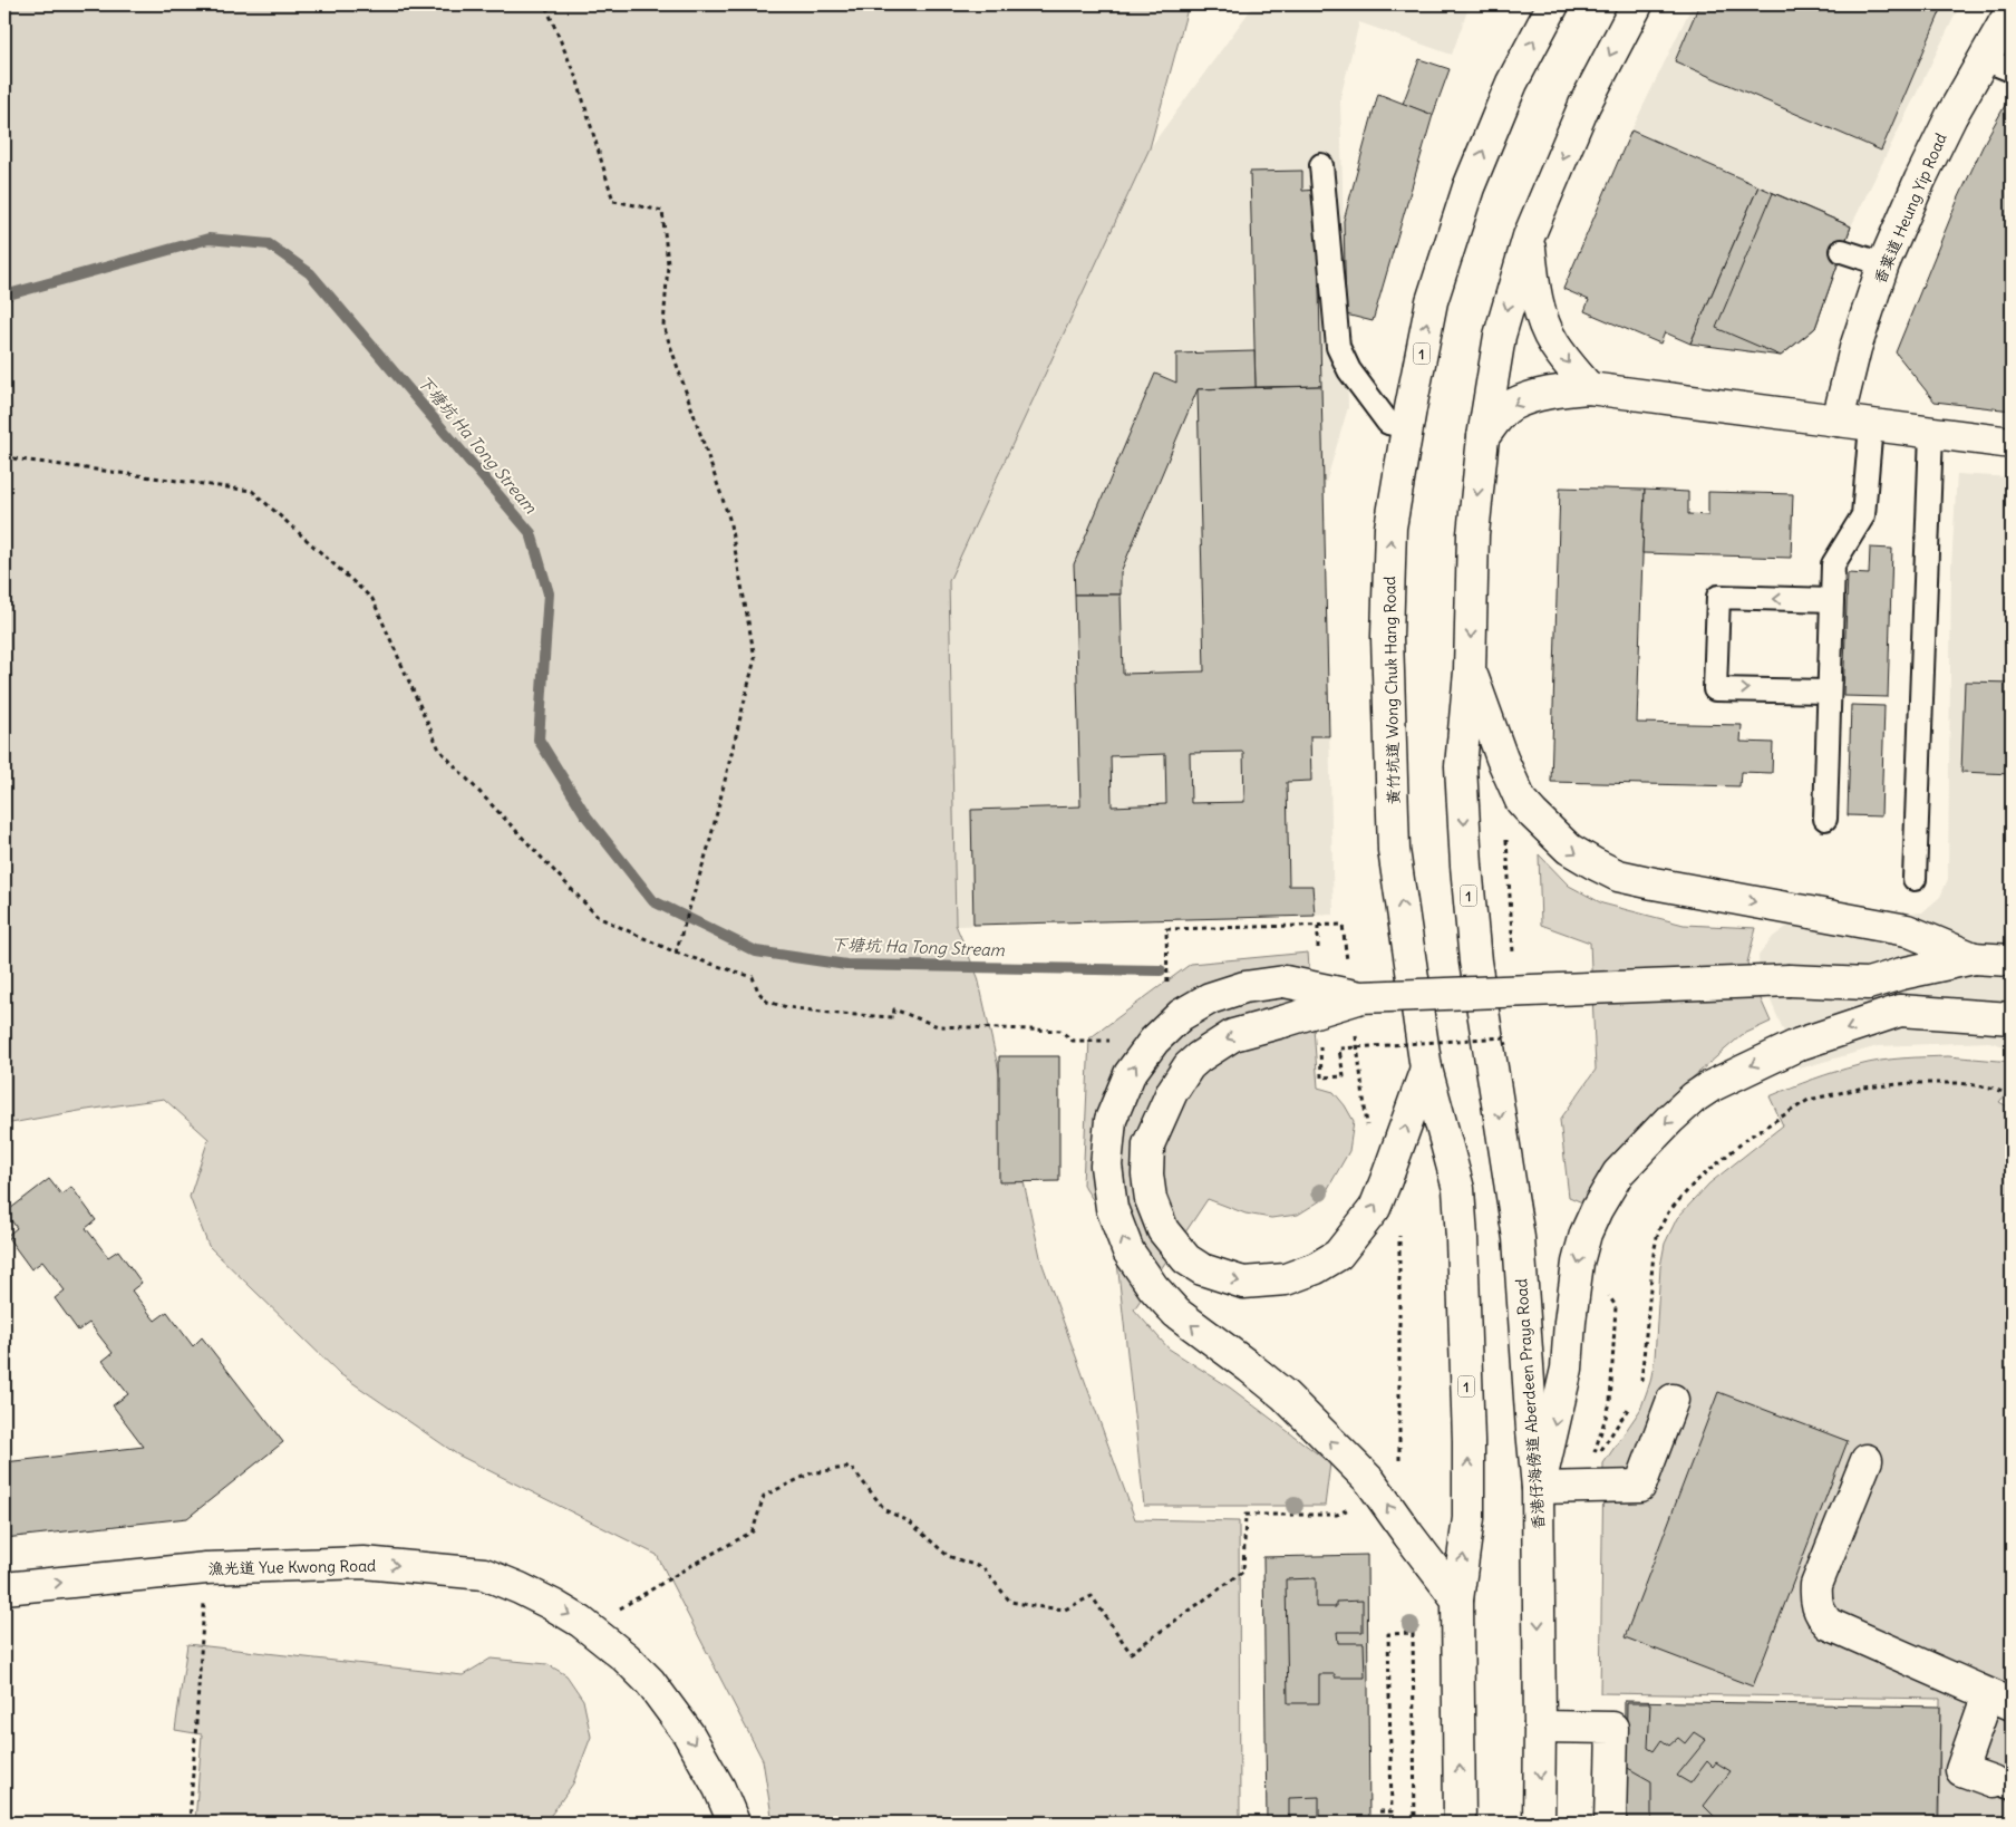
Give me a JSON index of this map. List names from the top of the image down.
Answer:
{
  "streets": {
    "main road": [
      "香葉道 Heung Yip Road",
      "1",
      "黃竹坑道 Wong Chuk Hang Road",
      "香港仔海傍道 Aberdeen Praya Road",
      "漁光道 Yue Kwong Road"
    ]
  },
  "crossings": [
    ["1", "黃竹坑道 Wong Chuk Hang Road"],
    ["1", "香港仔海傍道 Aberdeen Praya Road"]
  ],
  "one_way": ["漁光道 Yue Kwong Road"],
  "water": ["下塘坑 Ha Tong Stream"]
}
